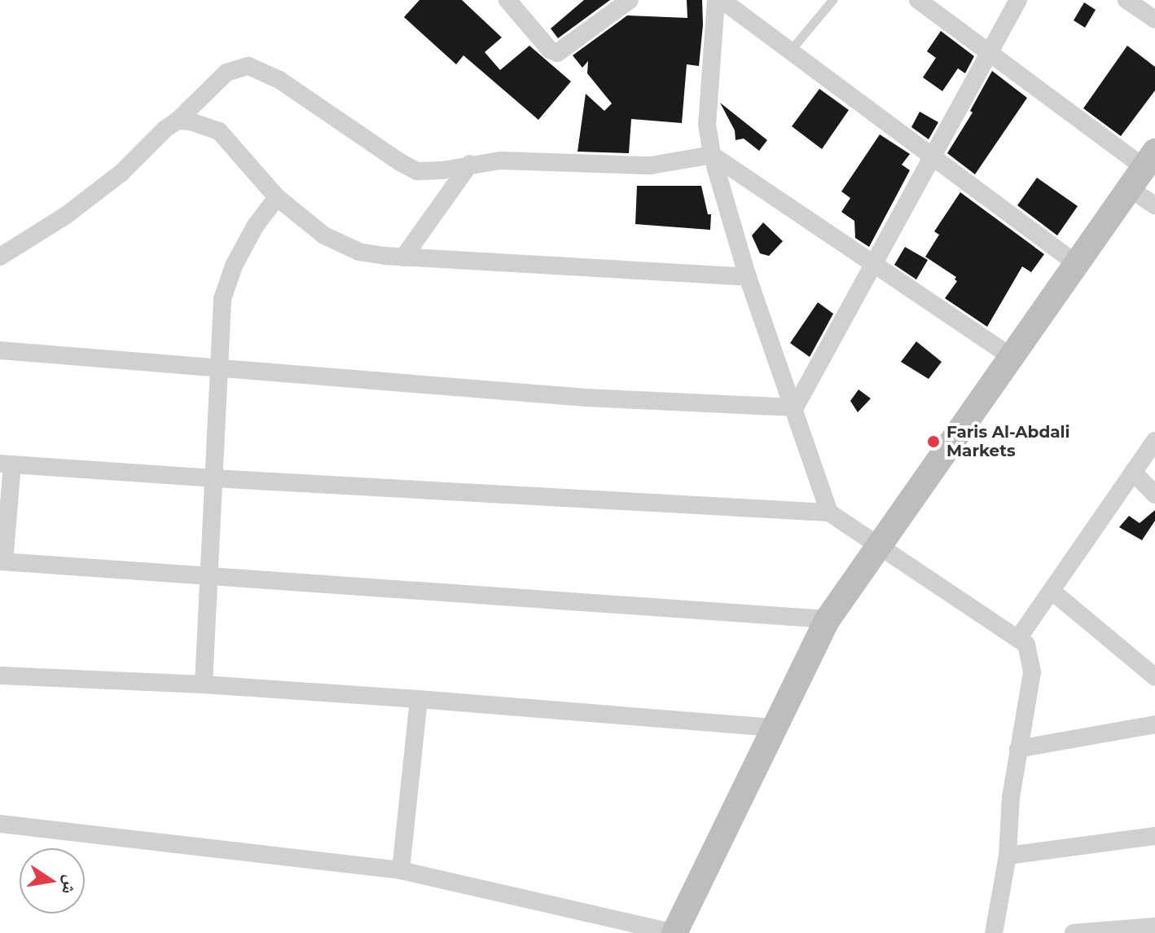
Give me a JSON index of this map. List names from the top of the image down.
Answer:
{
  "places": ["Faris Al-Abdali Markets"],
  "north": "right"
}
